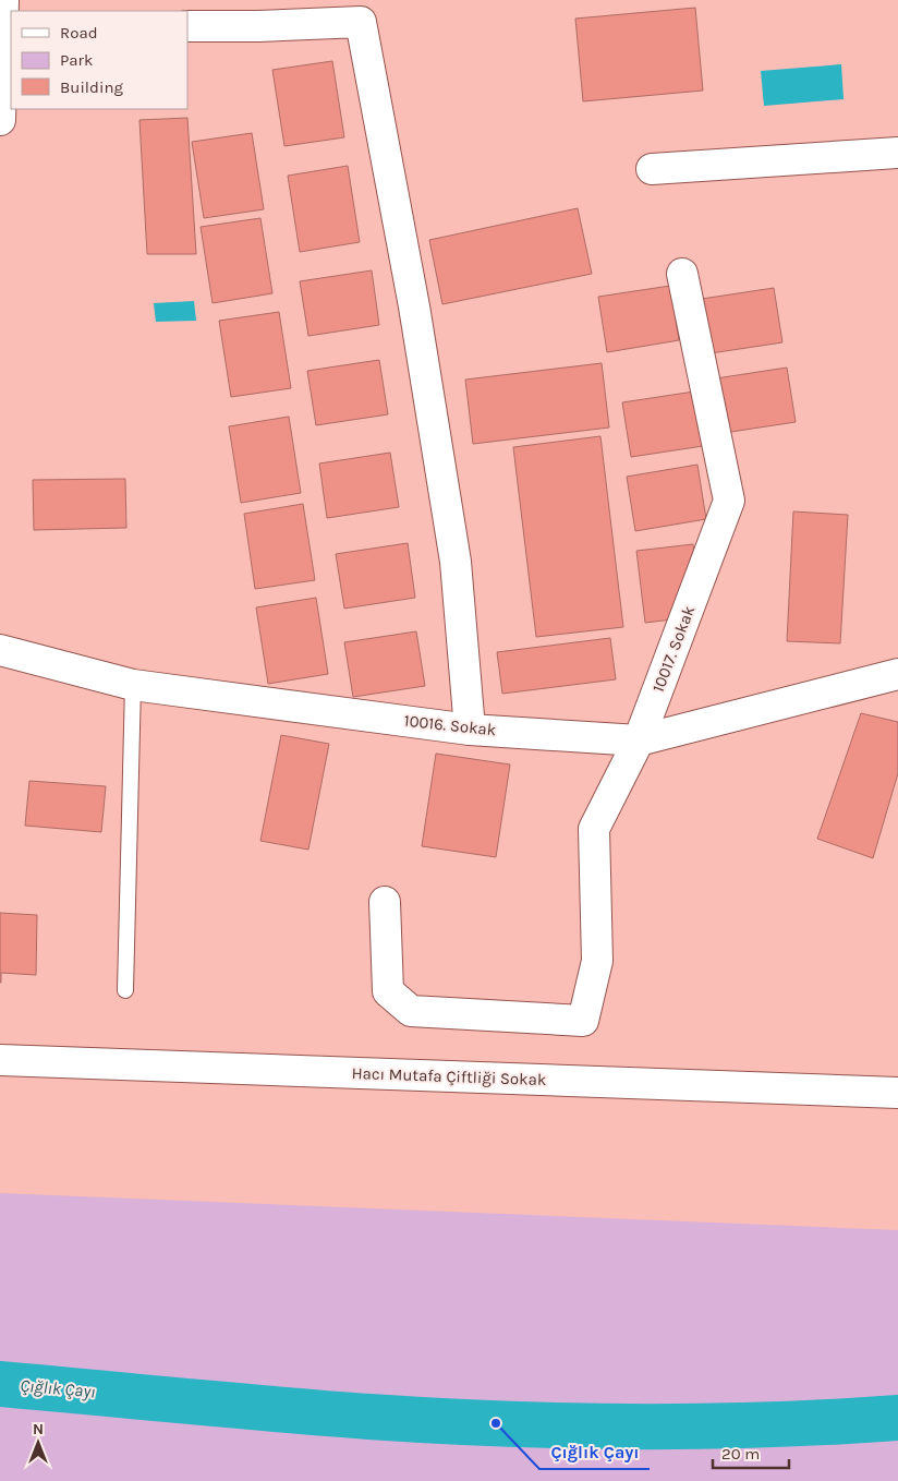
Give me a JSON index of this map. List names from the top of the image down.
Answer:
{
  "streets": {
    "street": ["10017. Sokak", "10016. Sokak", "Hacı Mutafa Çiftliği Sokak"]
  },
  "crossings": [
    ["10017. Sokak", "10016. Sokak"]
  ],
  "water": ["Çığlık Çayı"],
  "places": ["Çığlık Çayı"],
  "legend": ["Road", "Park", "Building"],
  "scale_bar": "20 m",
  "north": "top"
}
